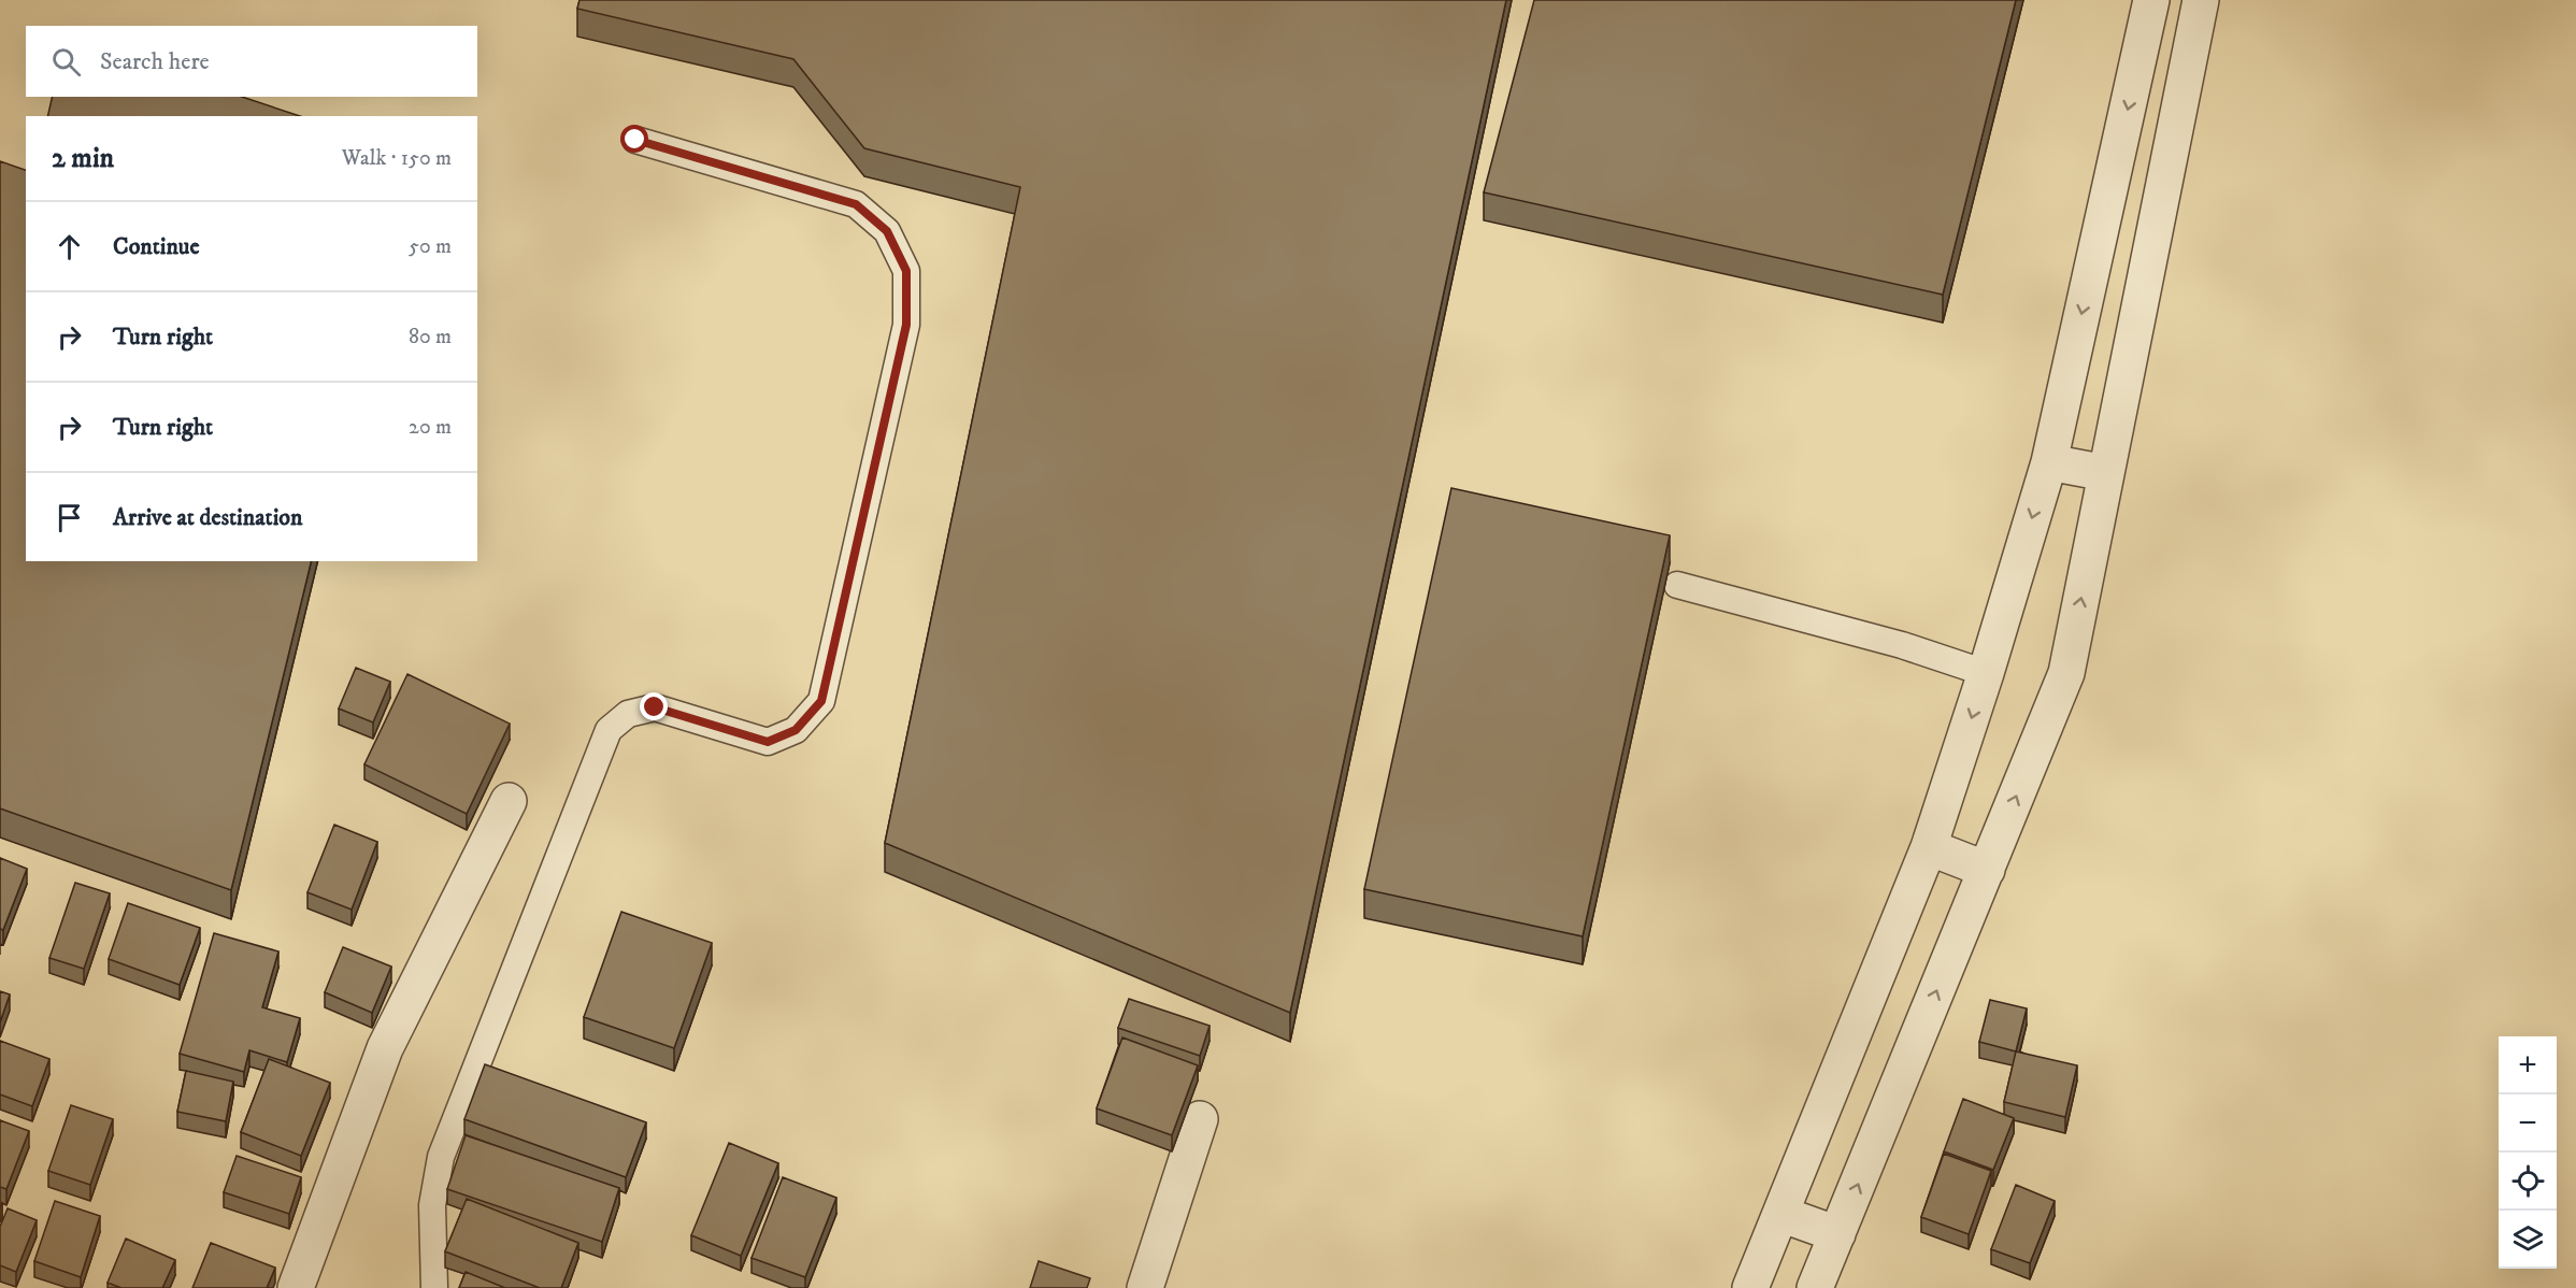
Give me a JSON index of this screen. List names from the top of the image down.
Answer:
{
  "page": {
    "search": "Search here",
    "heading": ["2 min", "Walk · 150 m"],
    "list": [
      ["Continue", "50 m"],
      ["Turn right", "80 m"],
      ["Turn right", "20 m"],
      "Arrive at destination"
    ],
    "map_buttons": ["+", "−"]
  }
}
